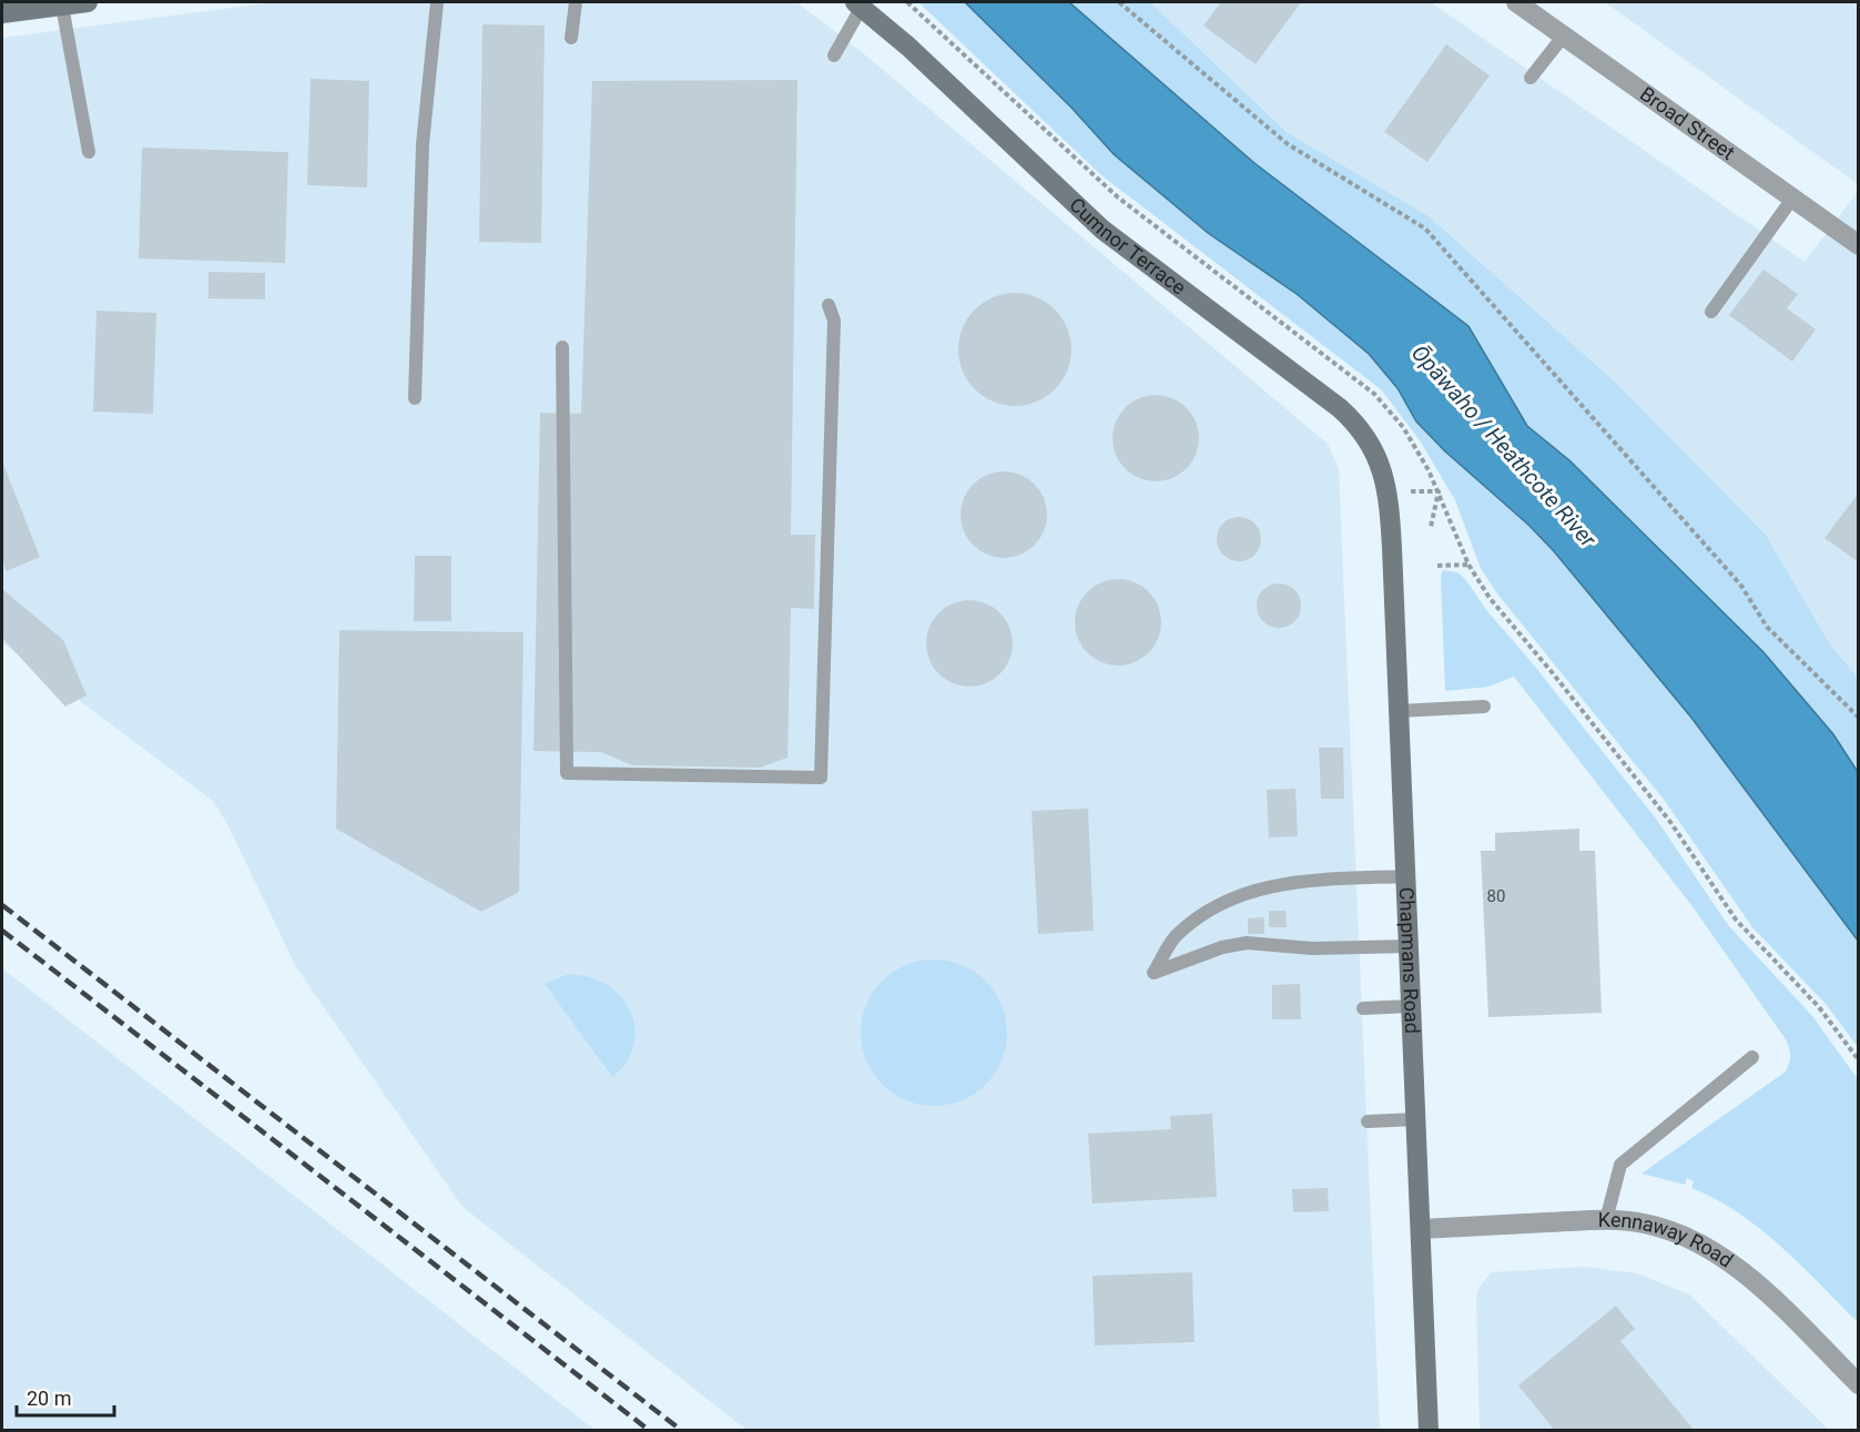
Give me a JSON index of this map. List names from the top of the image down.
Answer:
{
  "streets": {
    "street": [
      "Broad Street",
      "Cumnor Terrace",
      "Chapmans Road",
      "Kennaway Road"
    ]
  },
  "crossings": [
    ["Cumnor Terrace", "Chapmans Road"],
    ["Chapmans Road", "Kennaway Road"]
  ],
  "water": ["Ōpāwaho / Heathcote River"],
  "house_numbers": ["80"],
  "scale_bar": "20 m"
}
